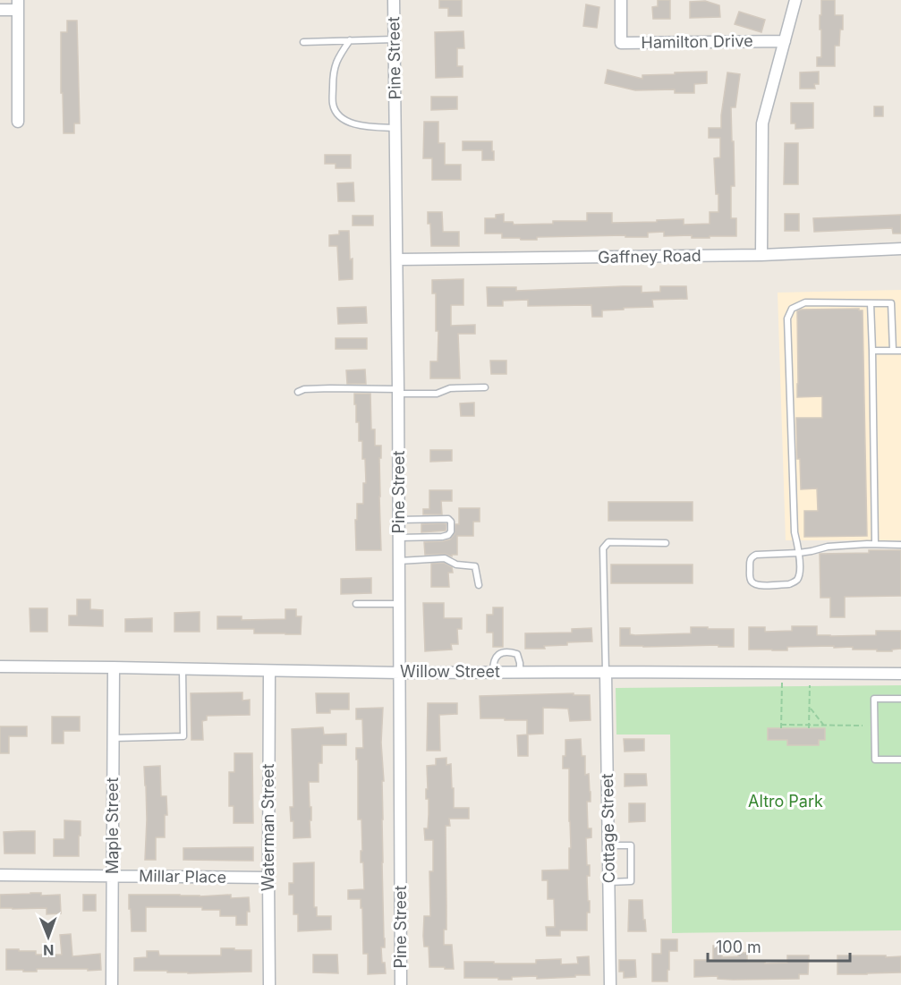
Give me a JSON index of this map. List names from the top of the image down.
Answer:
{
  "streets": {
    "street": [
      "Hamilton Drive",
      "Pine Street",
      "Gaffney Road",
      "Willow Street",
      "Maple Street",
      "Waterman Street",
      "Cottage Street",
      "Millar Place"
    ]
  },
  "crossings": [
    ["Pine Street", "Gaffney Road"],
    ["Pine Street", "Willow Street"],
    ["Willow Street", "Maple Street"],
    ["Willow Street", "Waterman Street"],
    ["Willow Street", "Cottage Street"],
    ["Maple Street", "Millar Place"],
    ["Waterman Street", "Millar Place"]
  ],
  "parks": ["Altro Park"],
  "scale_bar": "100 m",
  "north": "bottom"
}
